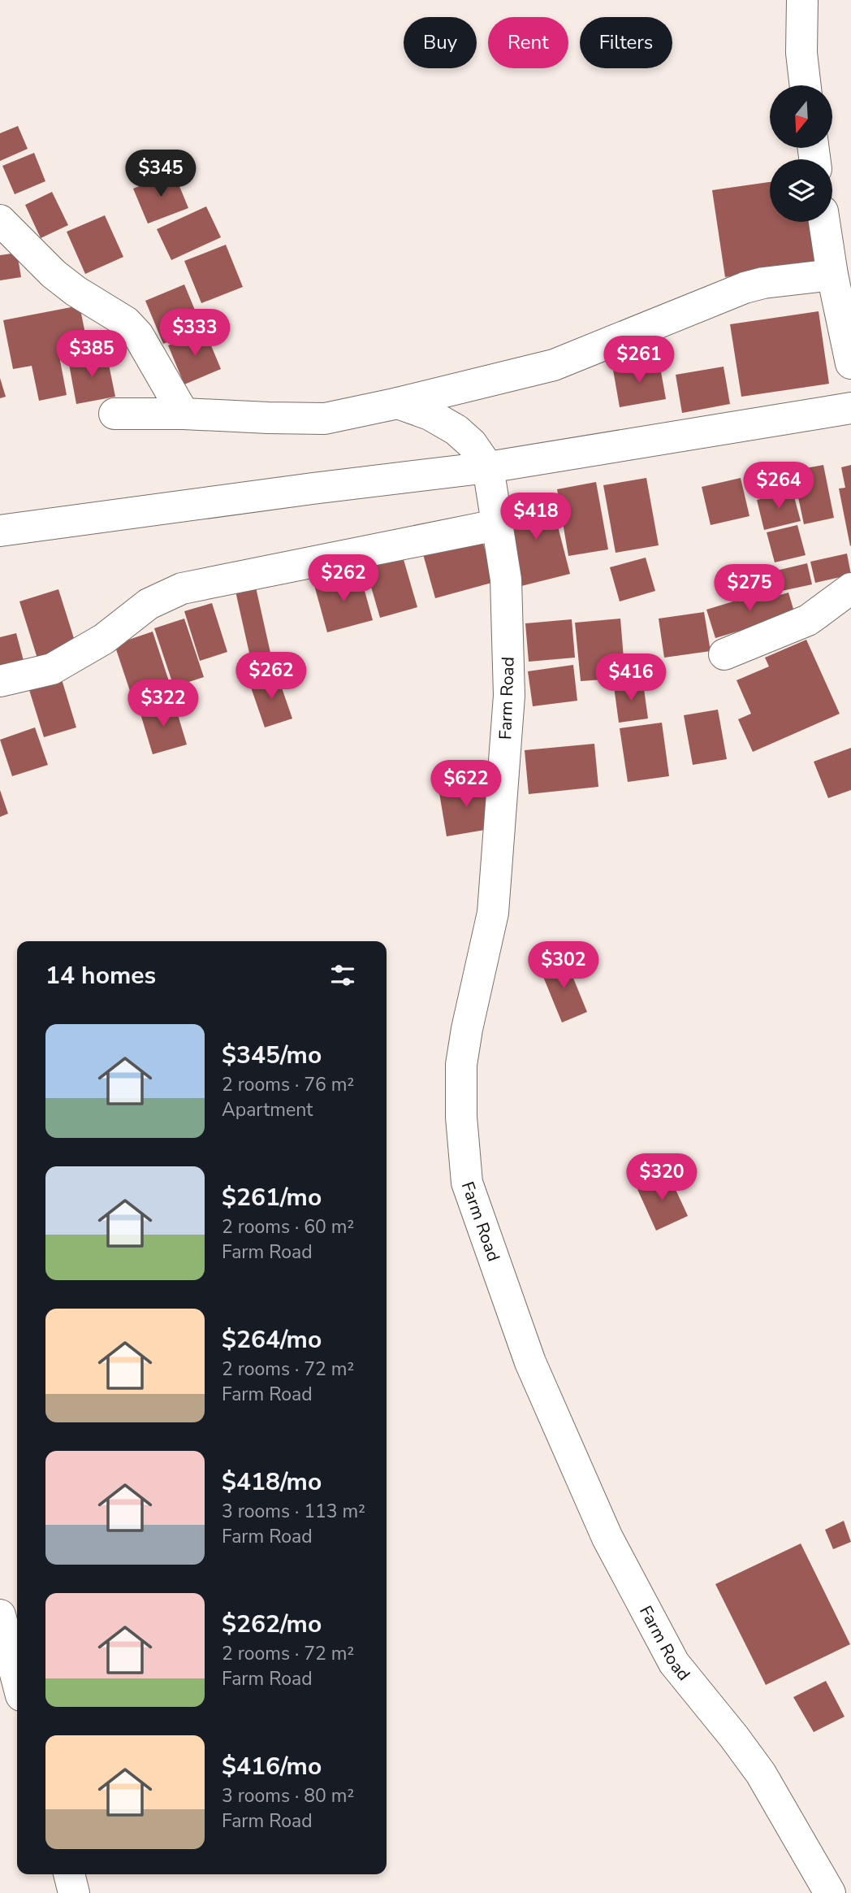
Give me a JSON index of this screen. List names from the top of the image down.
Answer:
{
  "streets": {
    "street": ["Farm Road"]
  },
  "north": "bottom",
  "page": {
    "chip": ["Buy", "Rent", "Filters"],
    "price": [
      "$345",
      "$333",
      "$385",
      "$261",
      "$264",
      "$418",
      "$262",
      "$275",
      "$262",
      "$416",
      "$322",
      "$622",
      "$302",
      "$320"
    ],
    "heading": "14 homes",
    "list": [
      {
        "name": "$345/mo",
        "note": "2 rooms · 76 m² · Apartment"
      },
      {
        "name": "$261/mo",
        "note": "2 rooms · 60 m² · Farm Road"
      },
      {
        "name": "$264/mo",
        "note": "2 rooms · 72 m² · Farm Road"
      },
      {
        "name": "$418/mo",
        "note": "3 rooms · 113 m² · Farm Road"
      },
      {
        "name": "$262/mo",
        "note": "2 rooms · 72 m² · Farm Road"
      },
      {
        "name": "$416/mo",
        "note": "3 rooms · 80 m² · Farm Road"
      }
    ]
  }
}
